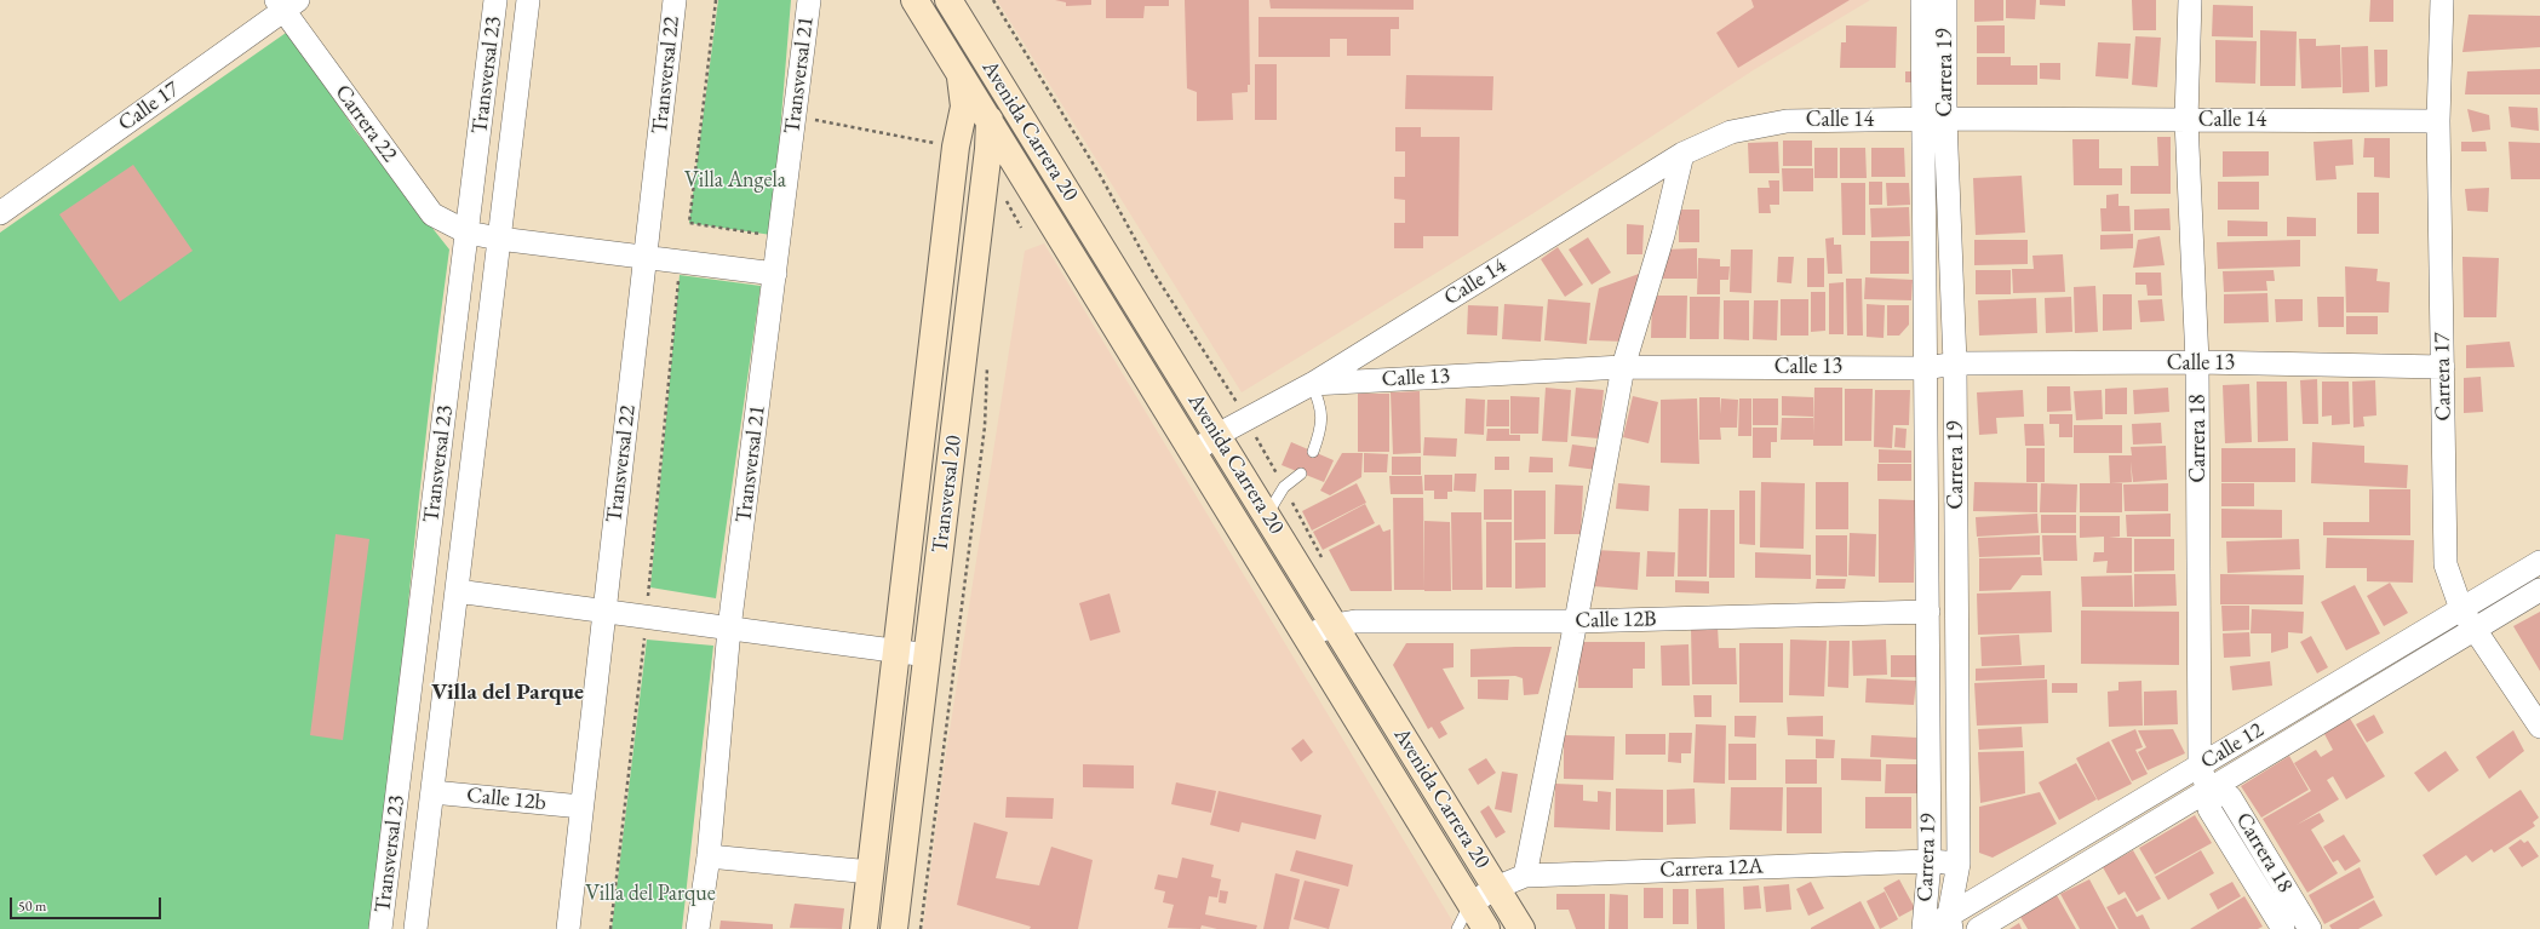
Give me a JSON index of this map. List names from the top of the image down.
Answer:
{
  "streets": {
    "main road": ["Avenida Carrera 20", "Transversal 20"],
    "street": [
      "Carrera 19",
      "Transversal 23",
      "Transversal 22",
      "Transversal 21",
      "Calle 17",
      "Calle 14",
      "Carrera 22",
      "Calle 13",
      "Carrera 17",
      "Carrera 18",
      "Calle 12B",
      "Calle 12",
      "Calle 12b",
      "Carrera 12A"
    ]
  },
  "crossings": [
    ["Carrera 19", "Calle 14"],
    ["Carrera 19", "Calle 13"],
    ["Carrera 19", "Calle 12B"],
    ["Carrera 19", "Calle 12"],
    ["Carrera 19", "Carrera 12A"],
    ["Transversal 23", "Carrera 22"],
    ["Transversal 23", "Calle 12b"],
    ["Transversal 22", "Carrera 22"],
    ["Transversal 22", "Calle 12b"],
    ["Transversal 21", "Carrera 22"],
    ["Calle 17", "Carrera 22"],
    ["Calle 14", "Calle 13"],
    ["Calle 14", "Carrera 17"],
    ["Calle 14", "Carrera 18"],
    ["Avenida Carrera 20", "Calle 13"],
    ["Avenida Carrera 20", "Transversal 20"],
    ["Avenida Carrera 20", "Calle 12B"],
    ["Avenida Carrera 20", "Carrera 12A"],
    ["Calle 13", "Carrera 17"],
    ["Calle 13", "Carrera 18"],
    ["Carrera 17", "Calle 12"],
    ["Carrera 18", "Calle 12"]
  ],
  "districts": ["Villa del Parque"],
  "parks": ["Villa Angela", "Villa del Parque"],
  "scale_bar": "50 m"
}
